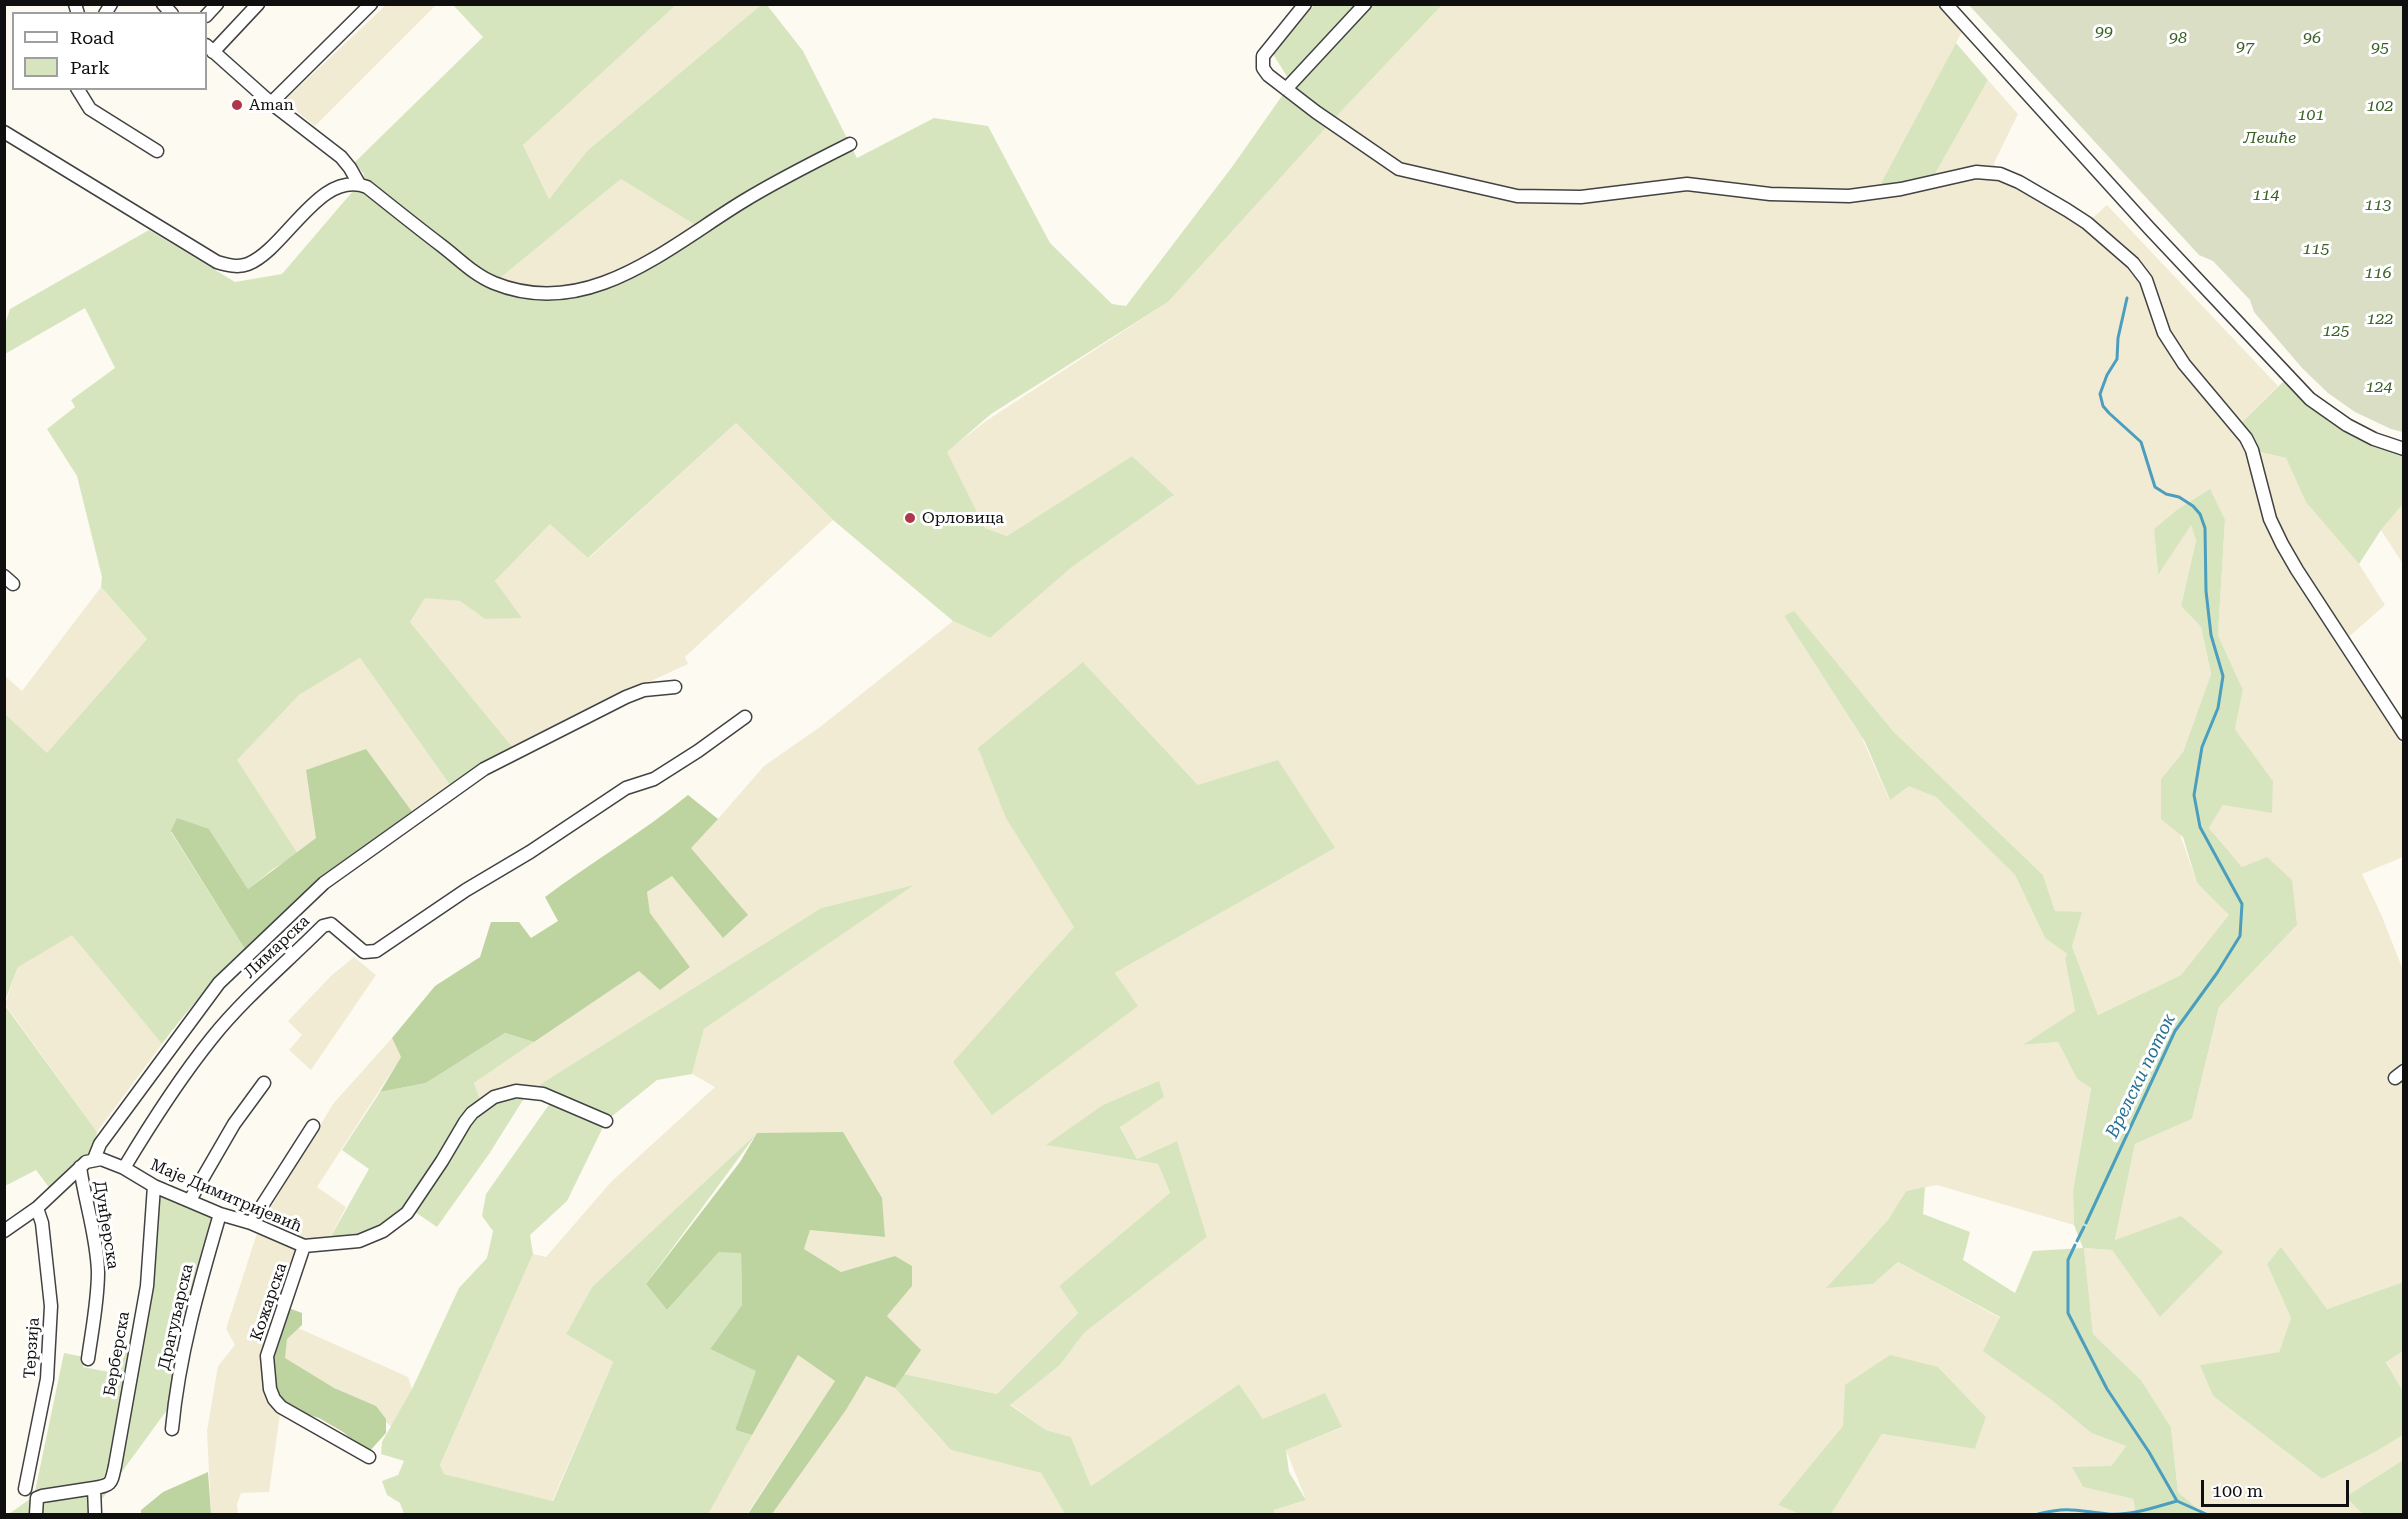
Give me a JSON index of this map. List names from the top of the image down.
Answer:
{
  "streets": {
    "street": [
      "Лимарска",
      "Маје Димитријевић",
      "Дунђерска",
      "Кожарска",
      "Драгуљарска",
      "Терзија",
      "Берберска"
    ]
  },
  "crossings": [
    ["Лимарска", "Маје Димитријевић"],
    ["Маје Димитријевић", "Кожарска"],
    ["Маје Димитријевић", "Драгуљарска"],
    ["Маје Димитријевић", "Берберска"]
  ],
  "water": ["Врелски поток"],
  "parks": [
    "99",
    "98",
    "96",
    "97",
    "95",
    "102",
    "101",
    "Лешће",
    "114",
    "113",
    "115",
    "116",
    "122",
    "125",
    "124"
  ],
  "places": ["Aman", "Орловица"],
  "legend": ["Road", "Park"],
  "scale_bar": "100 m"
}
